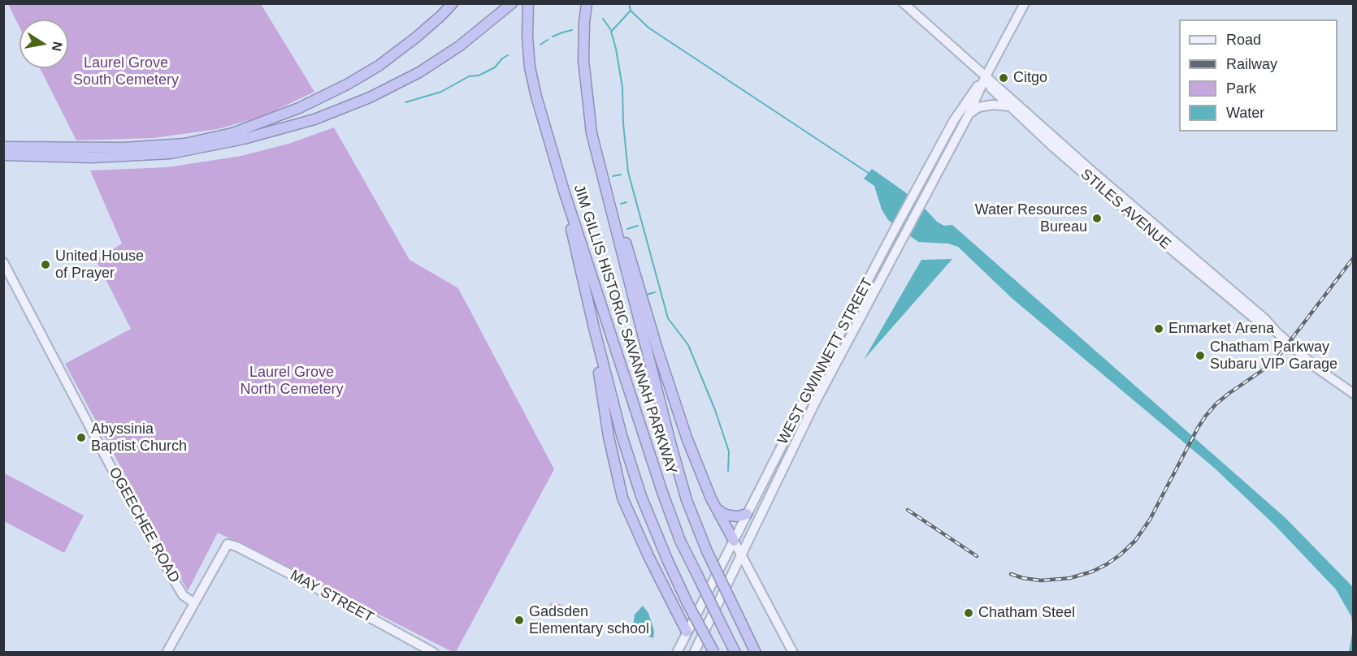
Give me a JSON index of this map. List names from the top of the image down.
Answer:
{
  "streets": {
    "highway": ["JIM GILLIS HISTORIC SAVANNAH PARKWAY"],
    "street": [
      "STILES AVENUE",
      "WEST GWINNETT STREET",
      "OGEECHEE ROAD",
      "MAY STREET"
    ]
  },
  "crossings": [
    ["STILES AVENUE", "WEST GWINNETT STREET"],
    ["OGEECHEE ROAD", "MAY STREET"]
  ],
  "parks": ["Laurel Grove South Cemetery", "Laurel Grove North Cemetery"],
  "places": [
    "Citgo",
    "Water Resources Bureau",
    "United House of Prayer",
    "Enmarket Arena",
    "Chatham Parkway Subaru VIP Garage",
    "Abyssinia Baptist Church",
    "Chatham Steel",
    "Gadsden Elementary school"
  ],
  "legend": [
    "Road",
    "Railway",
    "Park",
    "Water"
  ],
  "north": "right"
}
